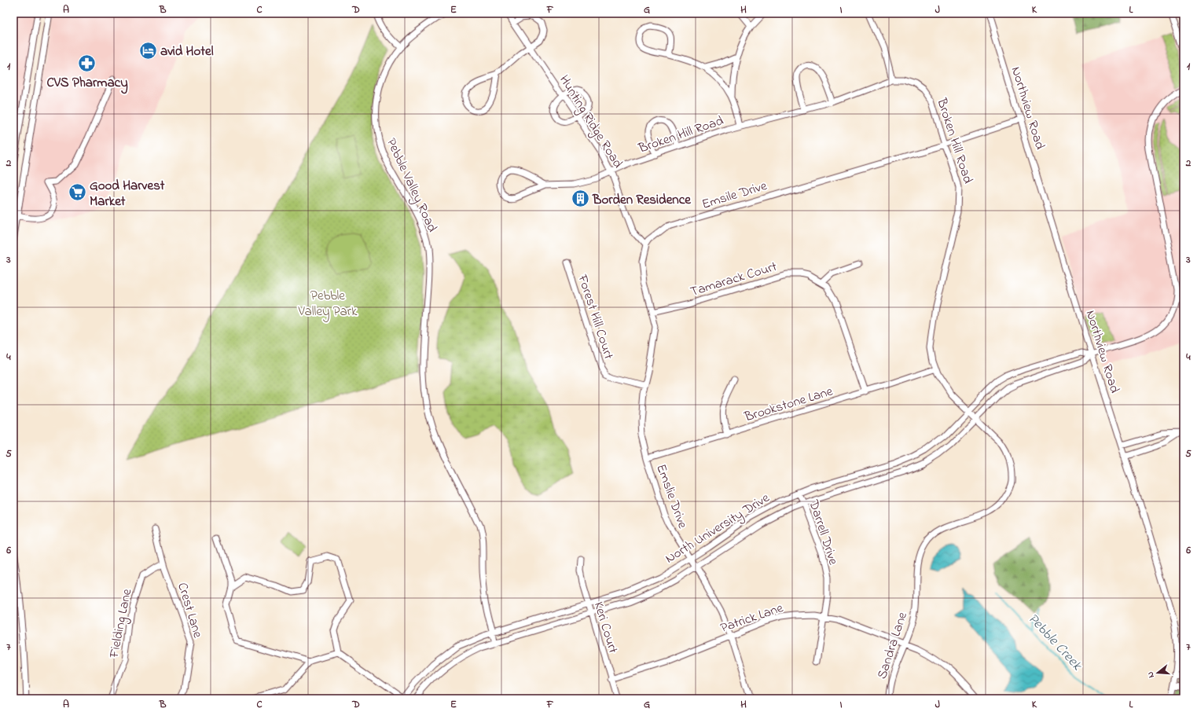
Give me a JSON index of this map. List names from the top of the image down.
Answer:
{
  "streets": {
    "street": [
      "Northview Road",
      "Hunting Ridge Road",
      "Broken Hill Road",
      "Pebble Valley Road",
      "Emsile Drive",
      "Tamarack Court",
      "Forest Hill Court",
      "Brookstone Lane",
      "Emslie Drive",
      "North University Drive",
      "Darrell Drive",
      "Crest Lane",
      "Patrick Lane",
      "Fielding Lane",
      "Keri Court",
      "Sandra Lane"
    ]
  },
  "crossings": [
    ["Northview Road", "Emsile Drive"],
    ["Northview Road", "North University Drive"],
    ["Hunting Ridge Road", "Broken Hill Road"],
    ["Hunting Ridge Road", "Emsile Drive"],
    ["Broken Hill Road", "Emsile Drive"],
    ["Broken Hill Road", "Brookstone Lane"],
    ["Broken Hill Road", "North University Drive"],
    ["Broken Hill Road", "Sandra Lane"],
    ["Pebble Valley Road", "North University Drive"],
    ["Tamarack Court", "Brookstone Lane"],
    ["Forest Hill Court", "Emslie Drive"],
    ["Brookstone Lane", "Emslie Drive"],
    ["Emslie Drive", "North University Drive"],
    ["Emslie Drive", "Patrick Lane"],
    ["North University Drive", "Darrell Drive"],
    ["North University Drive", "Keri Court"],
    ["North University Drive", "Sandra Lane"],
    ["Darrell Drive", "Patrick Lane"],
    ["Crest Lane", "Fielding Lane"],
    ["Patrick Lane", "Keri Court"],
    ["Patrick Lane", "Sandra Lane"]
  ],
  "water": ["Pebble Creek"],
  "parks": ["Pebble Valley Park"],
  "places": {
    "hotel": ["avid Hotel"],
    "pharmacy": ["CVS Pharmacy"],
    "supermarket": ["Good Harvest Market"],
    "building": ["Borden Residence"]
  },
  "north": "left",
  "grid": {
    "columns": [
      "A",
      "B",
      "C",
      "D",
      "E",
      "F",
      "G",
      "H",
      "I",
      "J",
      "K",
      "L"
    ],
    "rows": [
      "1",
      "2",
      "3",
      "4",
      "5",
      "6",
      "7"
    ]
  }
}
